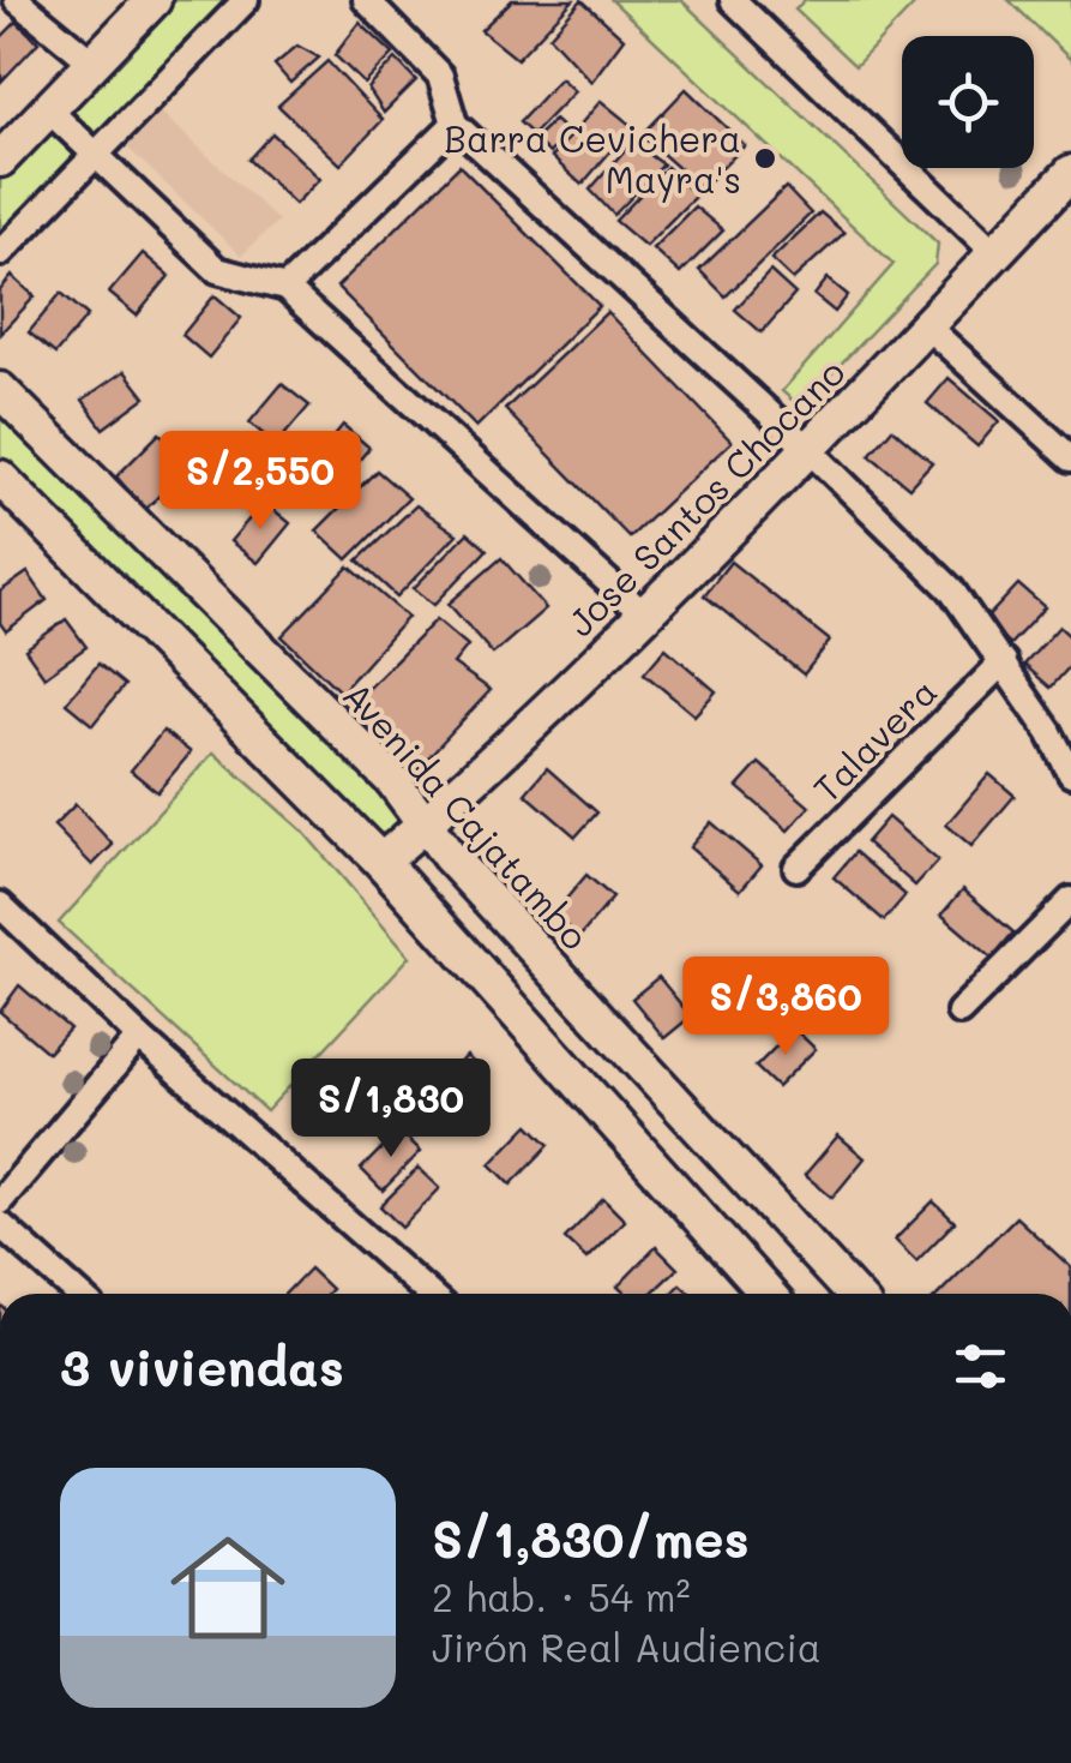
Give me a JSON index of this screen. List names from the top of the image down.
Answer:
{
  "streets": {
    "street": ["Jose Santos Chocano", "Talavera", "Avenida Cajatambo"]
  },
  "crossings": [
    ["Jose Santos Chocano", "Avenida Cajatambo"]
  ],
  "places": ["Barra Cevichera Mayra's"],
  "page": {
    "price": ["S/2,550", "S/3,860", "S/1,830"],
    "heading": "3 viviendas",
    "list": [
      {
        "name": "S/1,830/mes",
        "note": "2 hab. · 54 m² · Jirón Real Audiencia"
      }
    ]
  }
}
